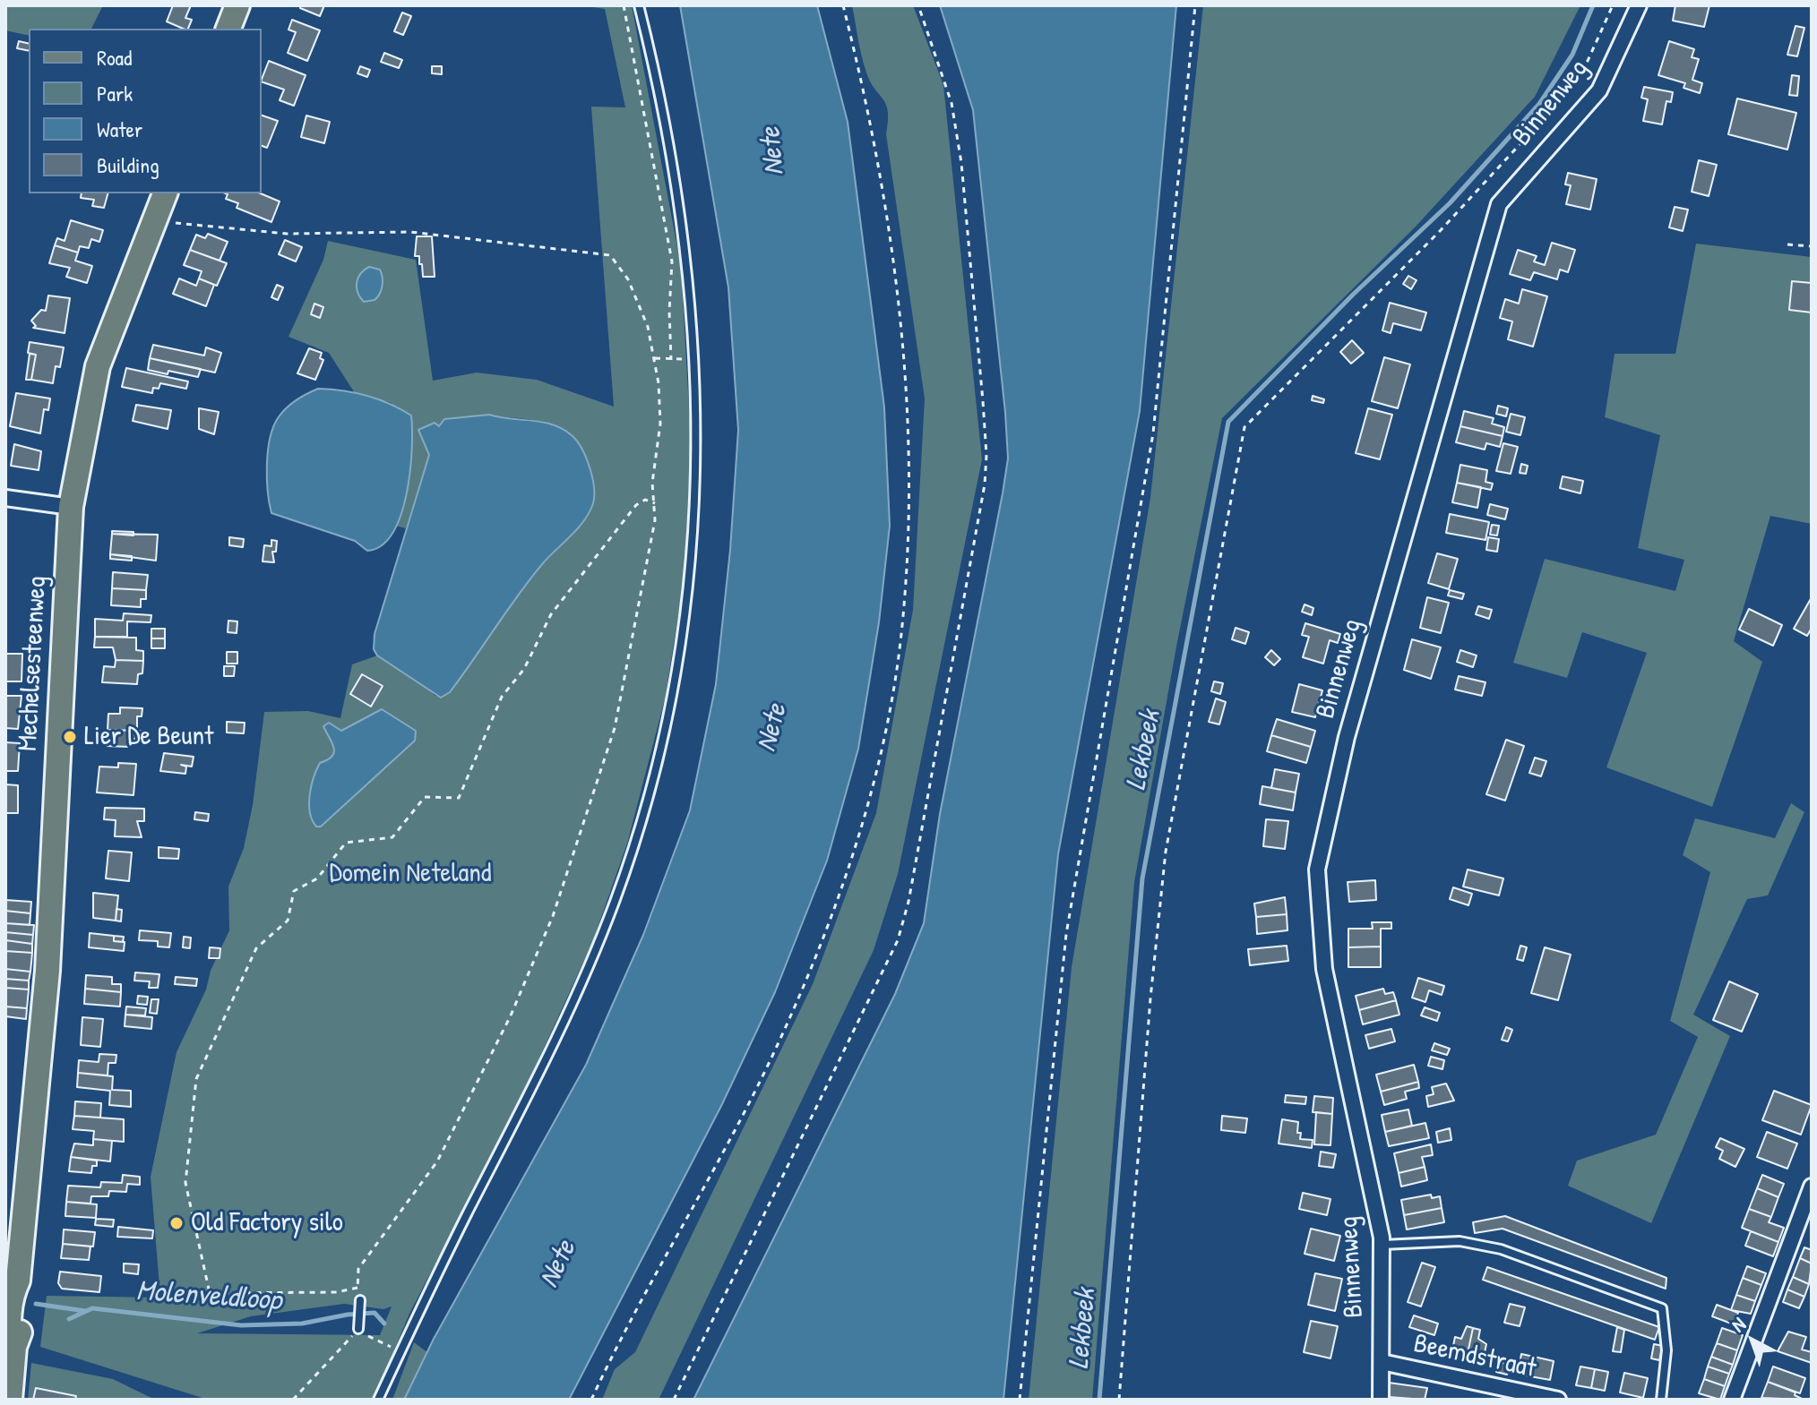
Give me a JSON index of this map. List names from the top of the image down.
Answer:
{
  "streets": {
    "main road": ["Mechelsesteenweg"],
    "street": ["Binnenweg", "Beemdstraat"]
  },
  "crossings": [
    ["Binnenweg", "Beemdstraat"]
  ],
  "water": ["Nete", "Lekbeek", "Molenveldloop"],
  "parks": ["Domein Neteland"],
  "places": ["Lier De Beunt", "Old Factory silo"],
  "legend": [
    "Road",
    "Park",
    "Water",
    "Building"
  ],
  "north": "top left"
}
